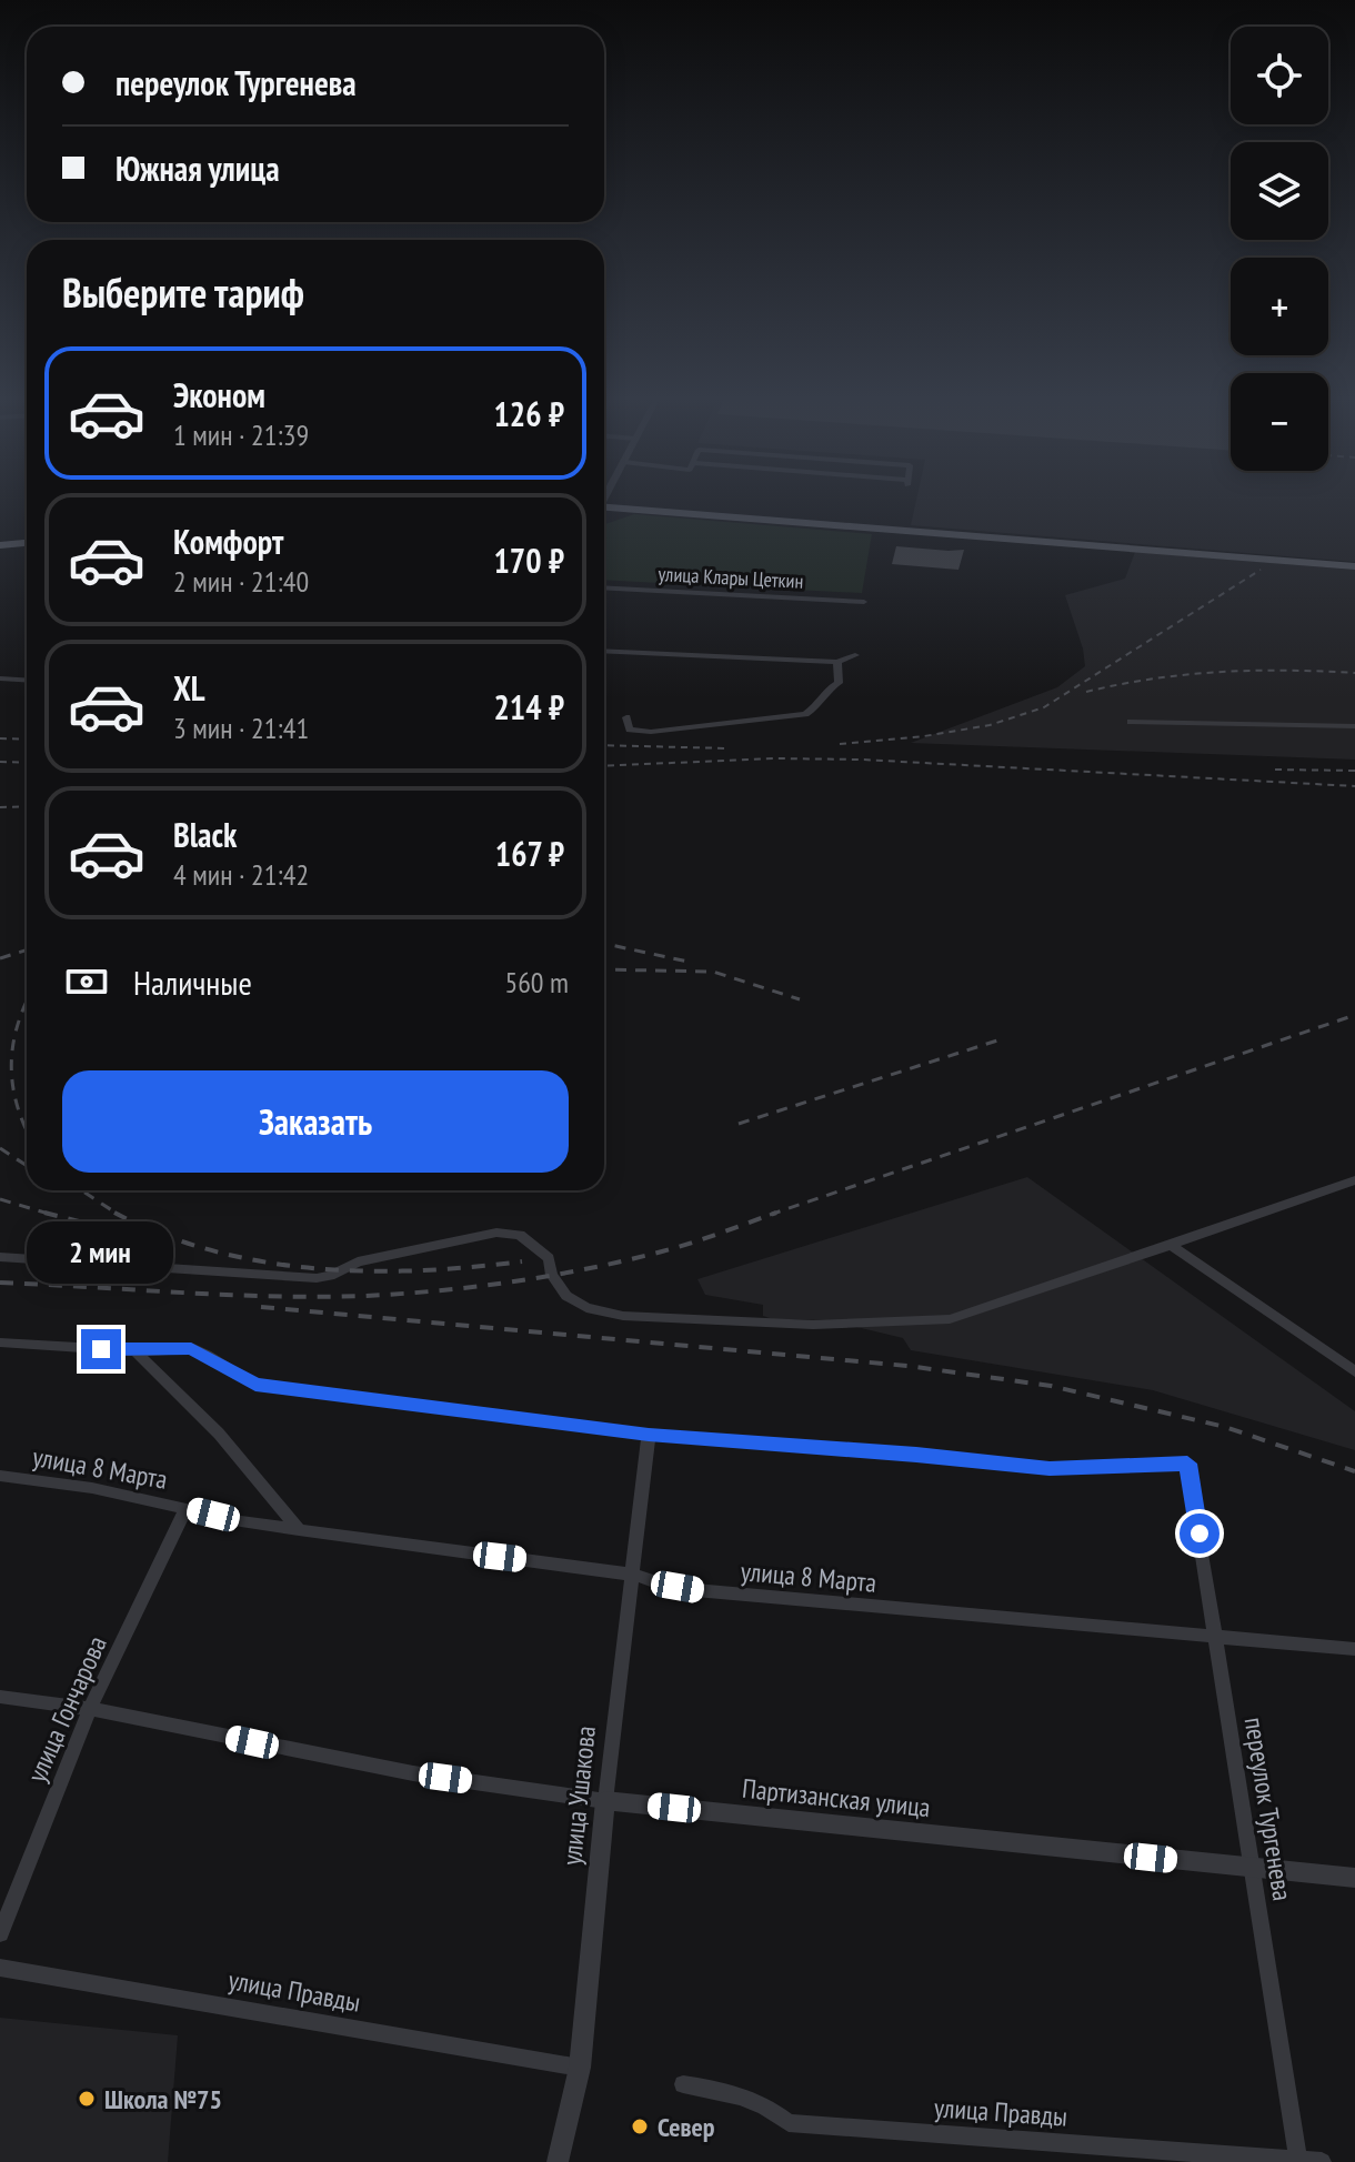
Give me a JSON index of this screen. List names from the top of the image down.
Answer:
{
  "streets": {
    "street": [
      "улица Клары Цеткин",
      "улица 8 Марта",
      "улица Гончарова",
      "улица Ушакова",
      "Партизанская улица",
      "переулок Тургенева",
      "улица Правды"
    ]
  },
  "crossings": [
    ["улица 8 Марта", "улица Гончарова"],
    ["улица 8 Марта", "улица Ушакова"],
    ["улица 8 Марта", "переулок Тургенева"],
    ["улица Гончарова", "Партизанская улица"],
    ["улица Ушакова", "Партизанская улица"],
    ["улица Ушакова", "переулок Тургенева"],
    ["улица Ушакова", "улица Правды"],
    ["Партизанская улица", "переулок Тургенева"],
    ["переулок Тургенева", "улица Правды"]
  ],
  "places": ["Школа №75", "Север"],
  "page": {
    "map_buttons": ["+", "−"],
    "banner": ["переулок Тургенева", "Южная улица"],
    "heading": "Выберите тариф",
    "list": [
      {
        "name": "Эконом",
        "note": "1 мин · 21:39",
        "value": "126 ₽"
      },
      {
        "name": "Комфорт",
        "note": "2 мин · 21:40",
        "value": "170 ₽"
      },
      {
        "name": "XL",
        "note": "3 мин · 21:41",
        "value": "214 ₽"
      },
      {
        "name": "Black",
        "note": "4 мин · 21:42",
        "value": "167 ₽"
      }
    ],
    "pay": ["Наличные", "560 m"],
    "buttons": "Заказать",
    "bubble": "2 мин"
  }
}
